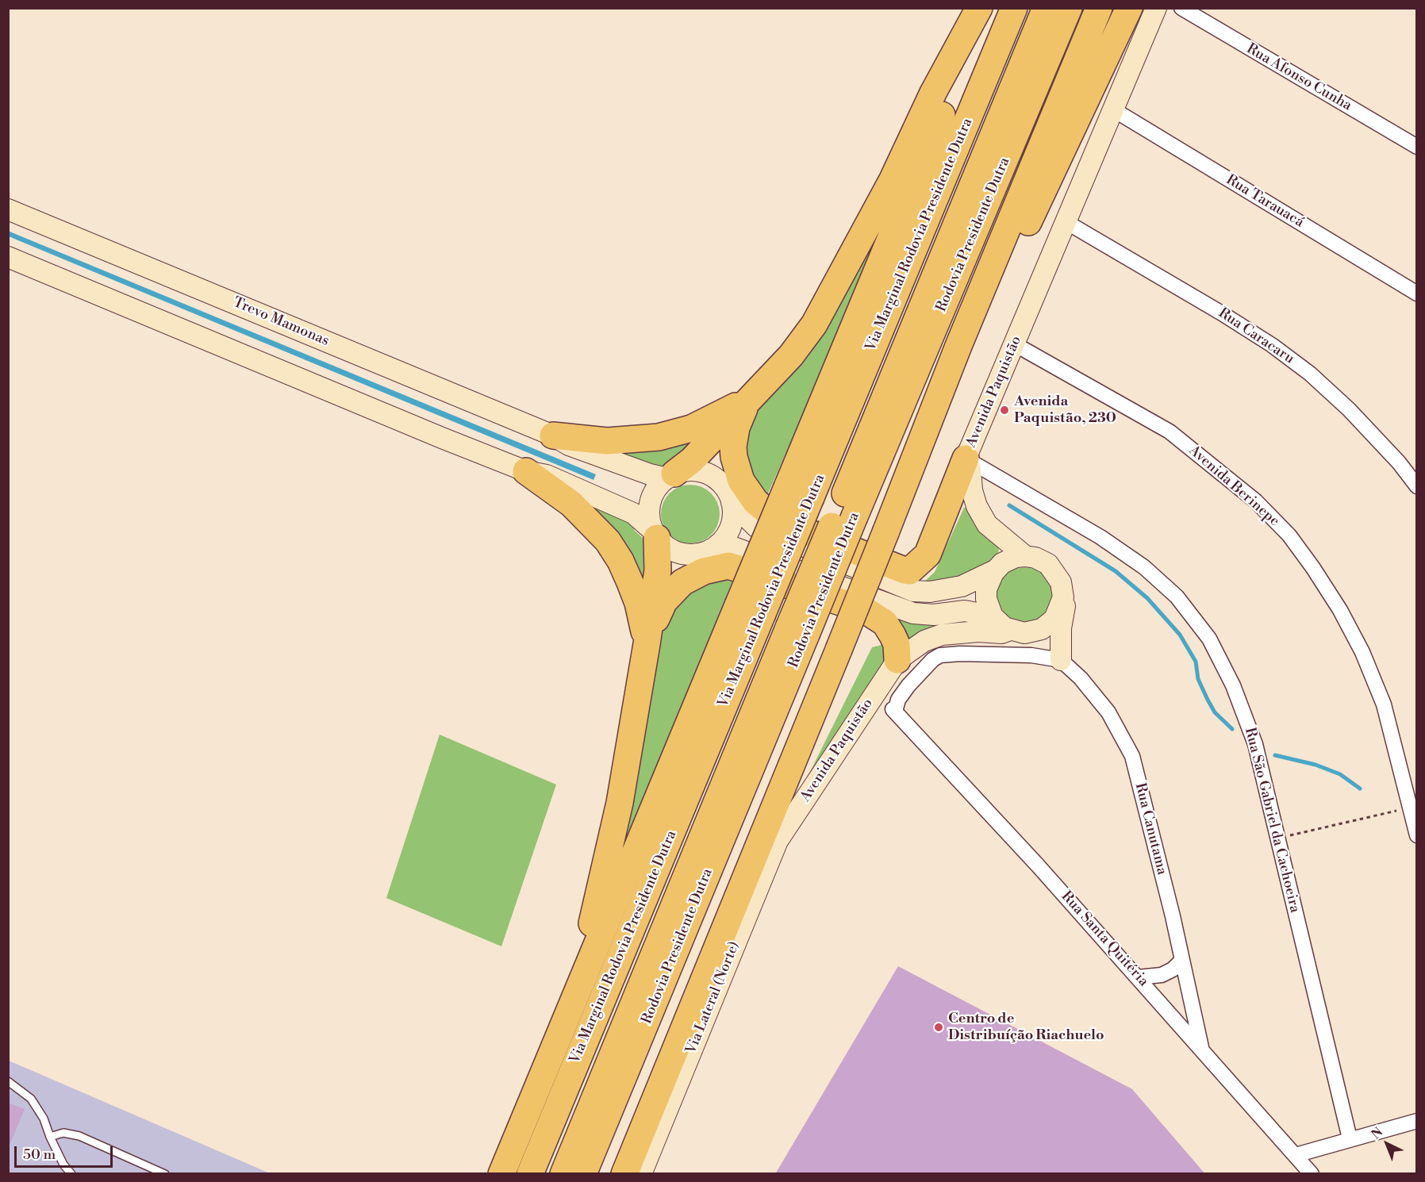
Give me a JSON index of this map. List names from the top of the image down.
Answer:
{
  "streets": {
    "highway": ["Via Marginal Rodovia Presidente Dutra", "Rodovia Presidente Dutra"],
    "main road": ["Trevo Mamonas", "Avenida Paquistão", "Via Lateral (Norte)"],
    "street": [
      "Rua Afonso Cunha",
      "Rua Tarauacá",
      "Rua Caracaru",
      "Avenida Berinepe",
      "Rua São Gabriel da Cachoeira",
      "Rua Canutama",
      "Rua Santa Quitéria"
    ]
  },
  "crossings": [
    ["Rua Tarauacá", "Avenida Paquistão"],
    ["Rua Caracaru", "Avenida Paquistão"],
    ["Avenida Paquistão", "Avenida Berinepe"],
    ["Avenida Paquistão", "Rua São Gabriel da Cachoeira"],
    ["Avenida Paquistão", "Via Lateral (Norte)"],
    ["Rua Canutama", "Rua Santa Quitéria"]
  ],
  "places": ["Avenida Paquistão, 230", "Centro de Distribuíção Riachuelo"],
  "scale_bar": "50 m",
  "north": "top left"
}
